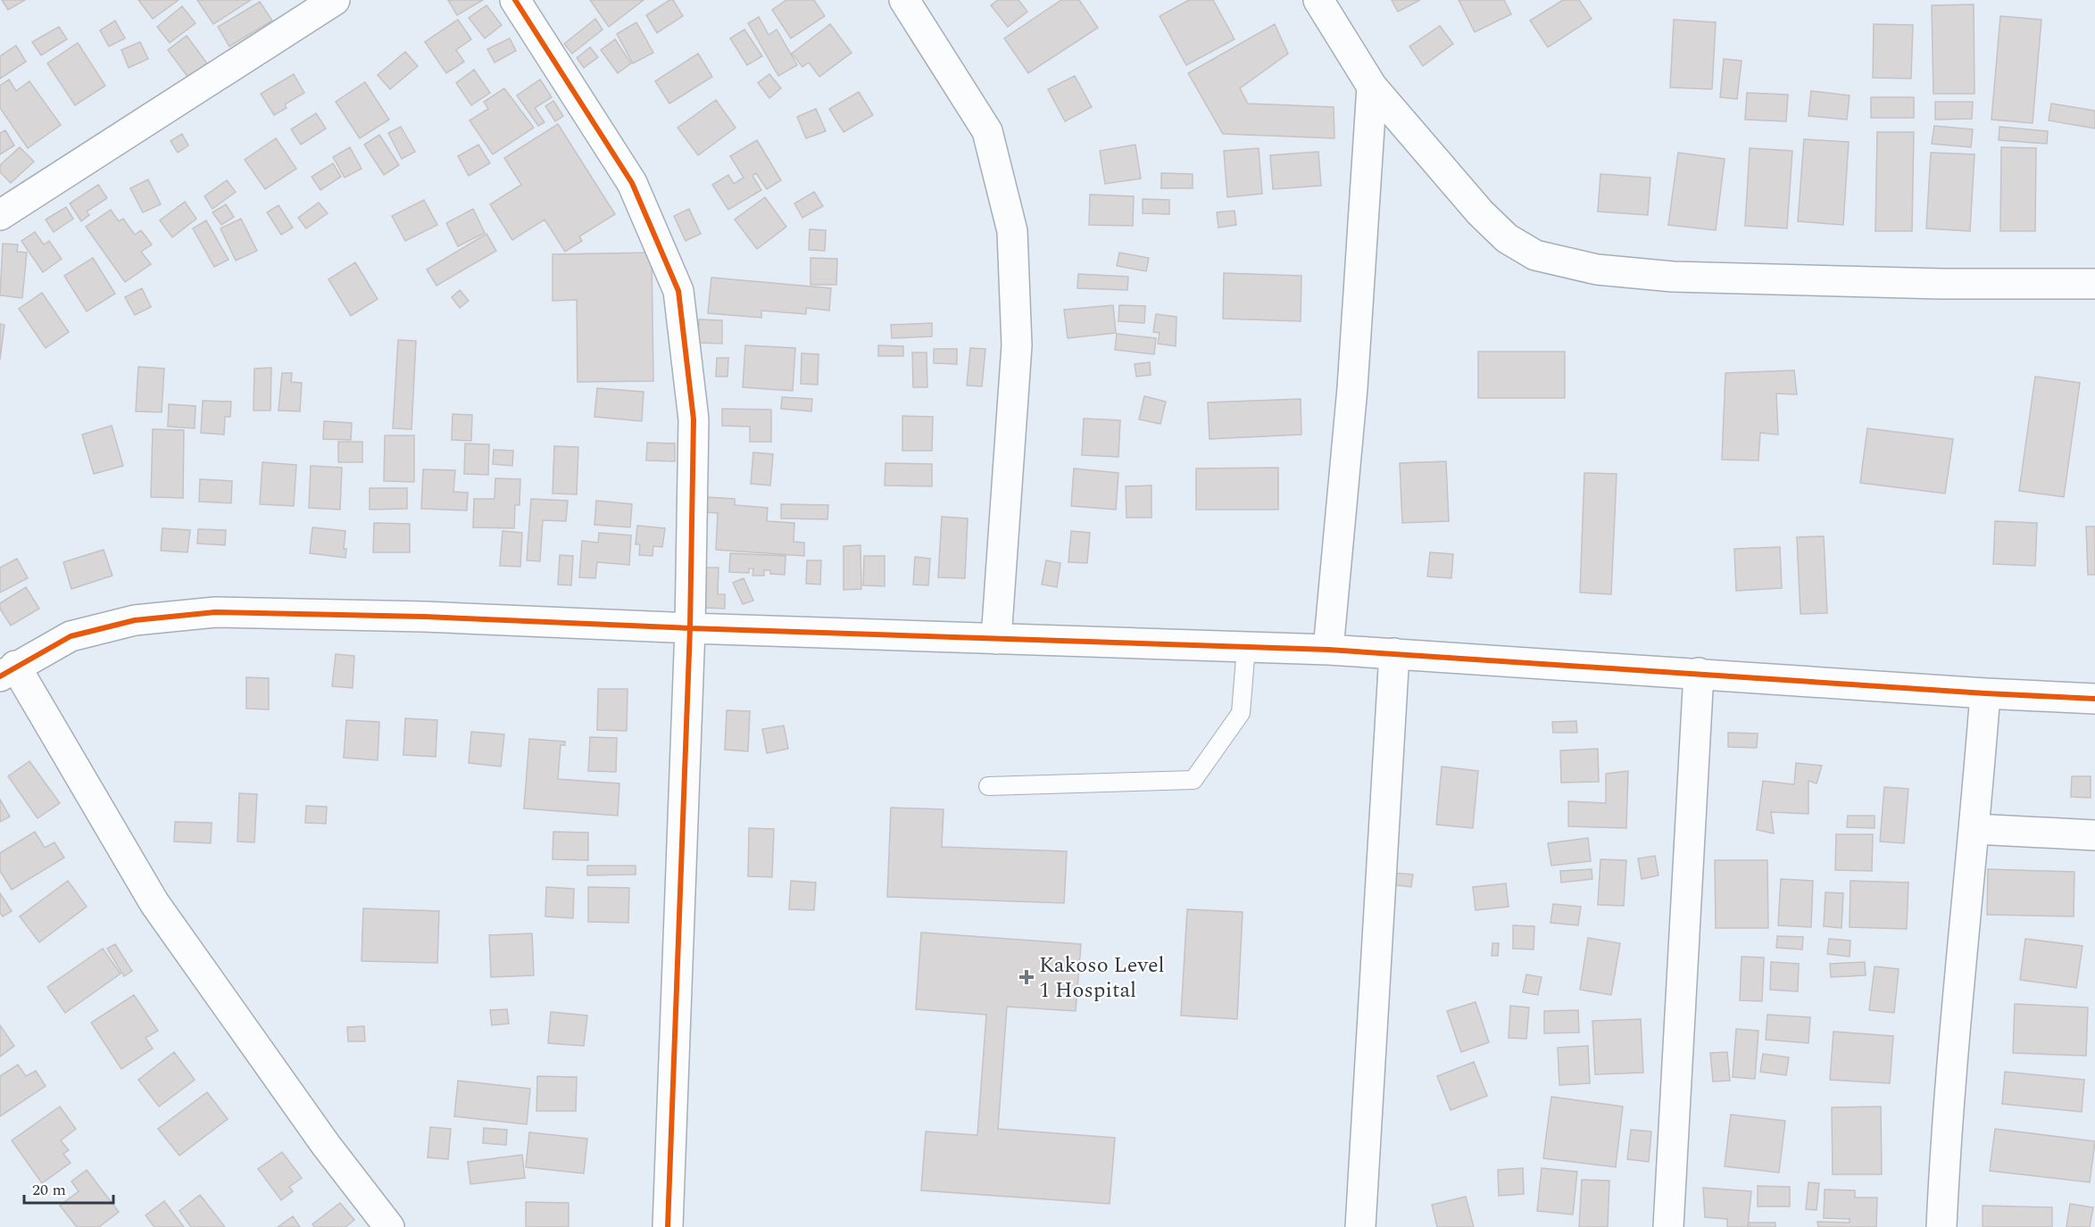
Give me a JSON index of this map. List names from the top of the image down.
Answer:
{
  "places": {
    "health": ["Kakoso Level 1 Hospital"]
  },
  "scale_bar": "20 m"
}
